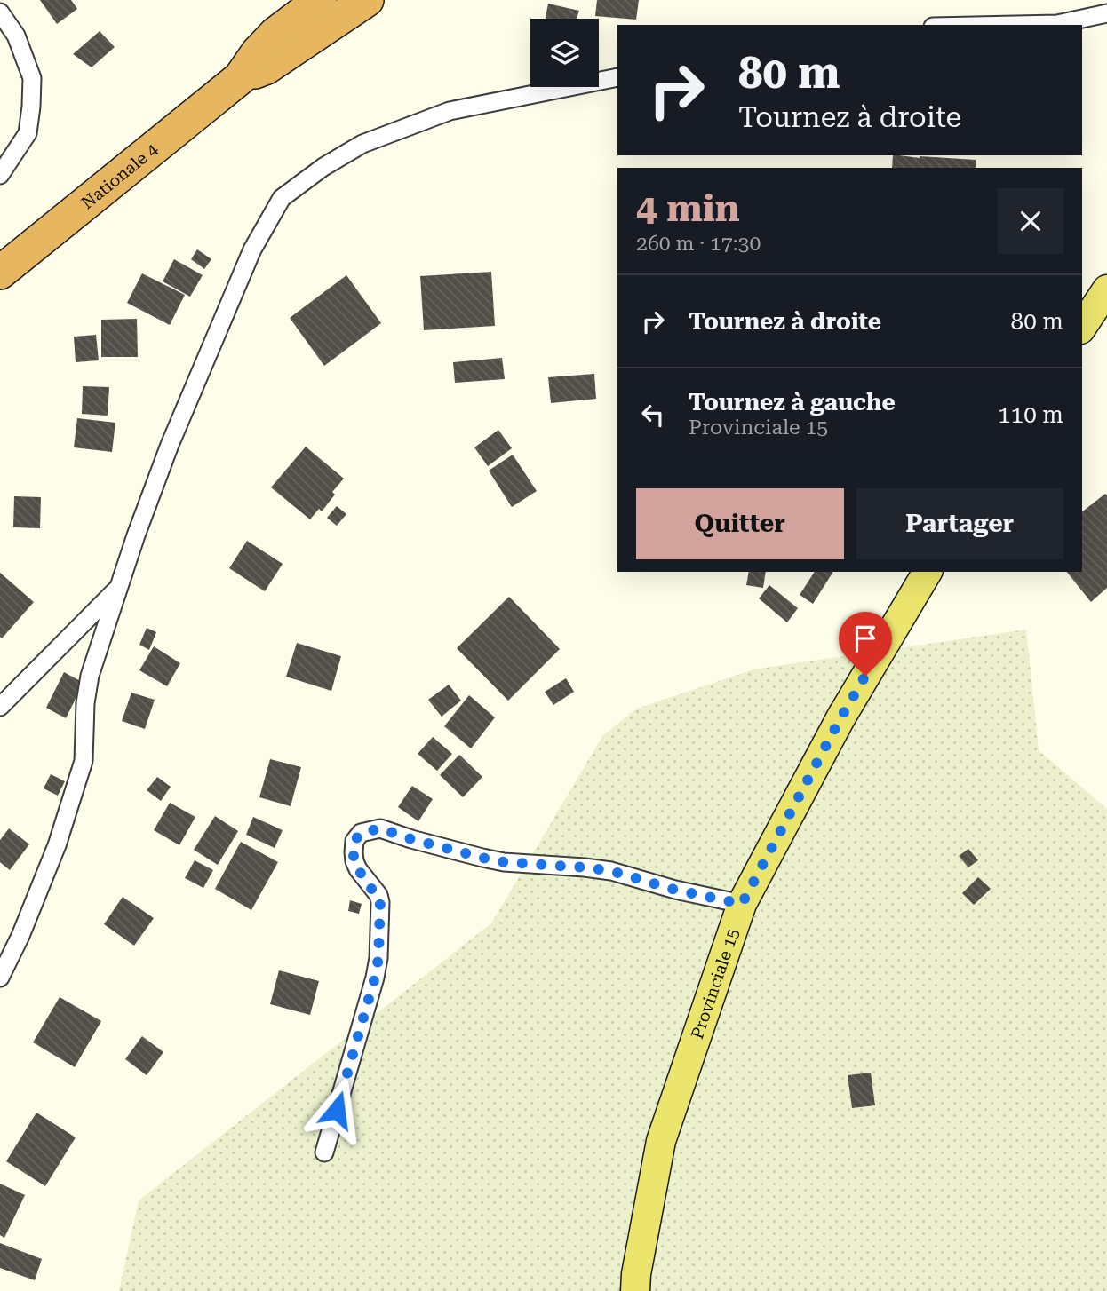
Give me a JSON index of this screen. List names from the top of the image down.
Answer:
{
  "streets": {
    "highway": ["Nationale 4"],
    "main road": ["Provinciale 15"]
  },
  "page": {
    "turn": ["80 m", "Tournez à droite"],
    "heading": ["4 min", "260 m · 17:30"],
    "list": [
      {
        "name": "Tournez à droite",
        "value": "80 m"
      },
      {
        "name": "Tournez à gauche",
        "note": "Provinciale 15",
        "value": "110 m"
      }
    ],
    "buttons": ["Quitter", "Partager"]
  }
}
